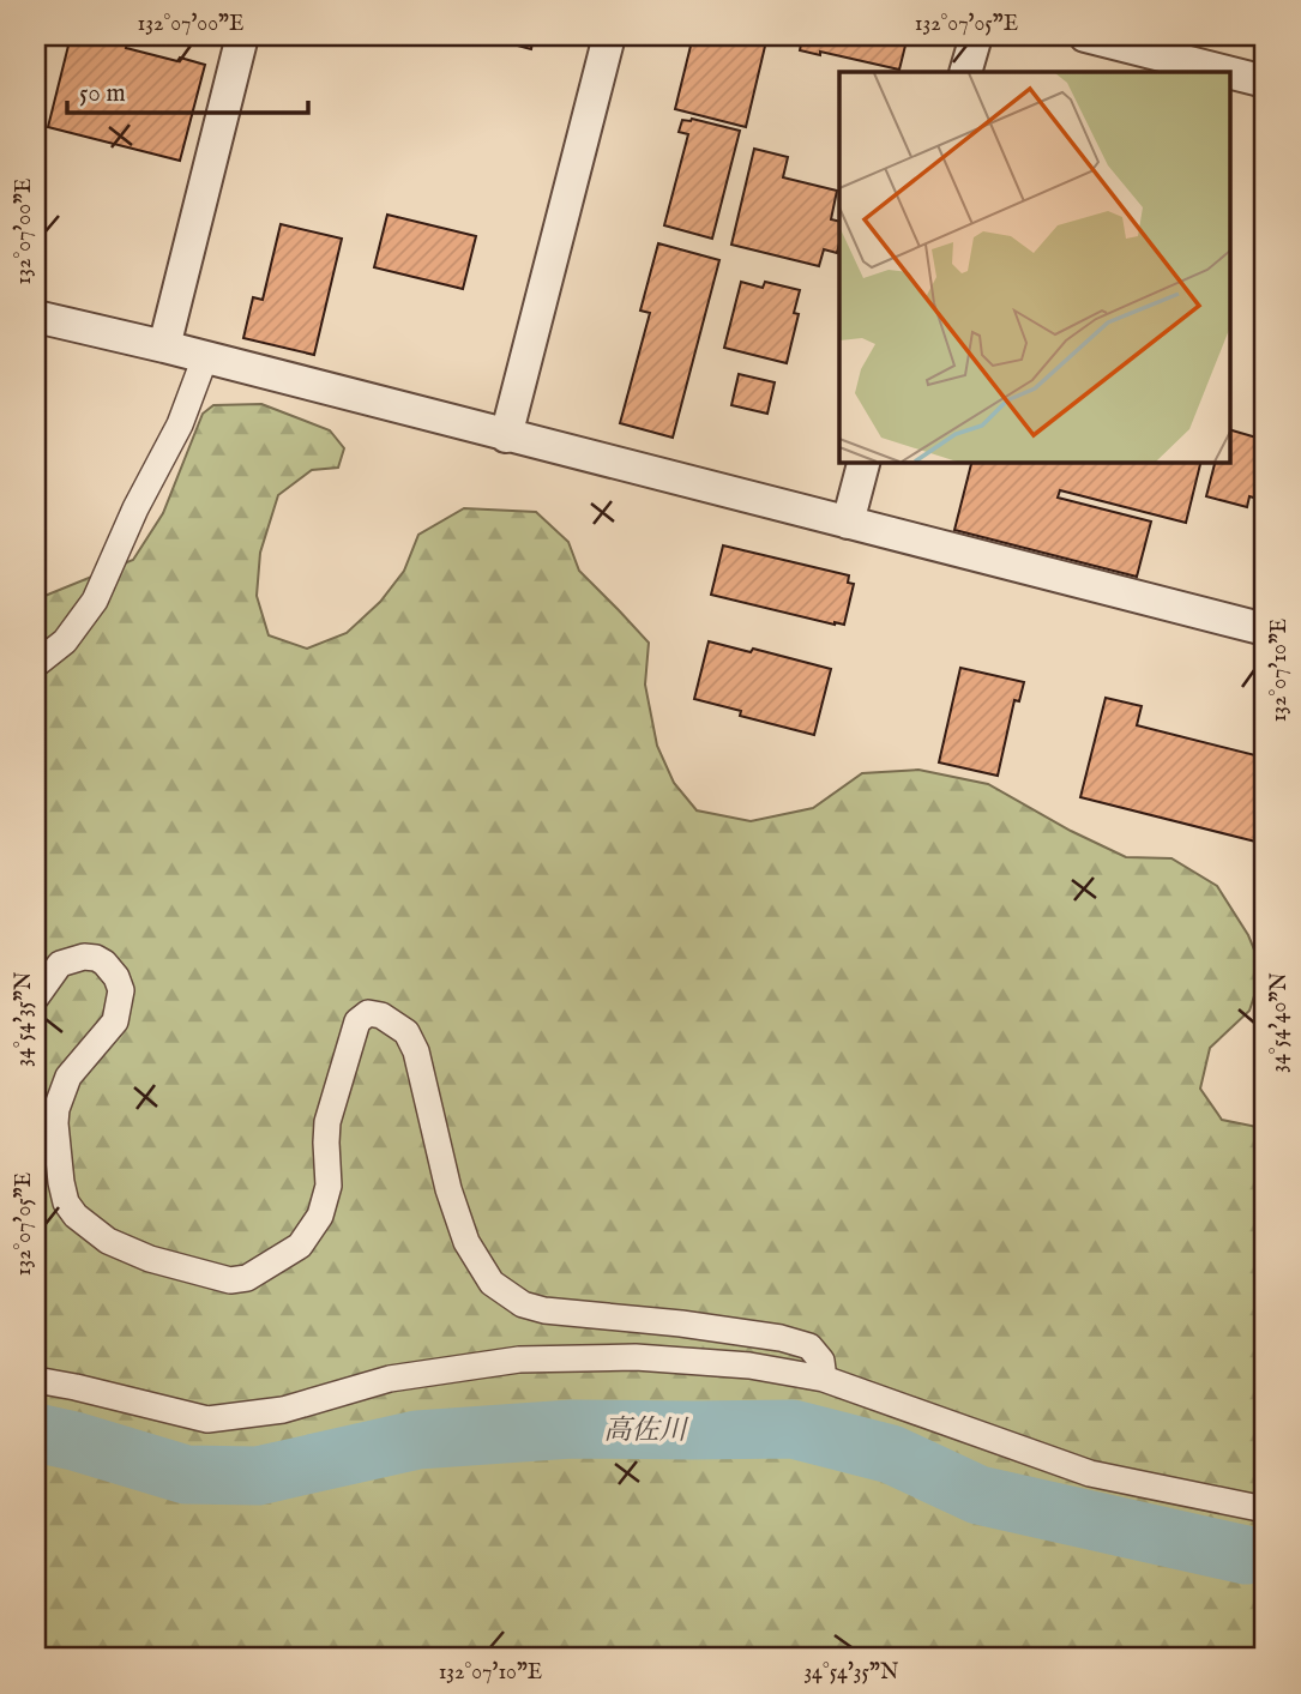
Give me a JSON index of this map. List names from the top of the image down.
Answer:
{
  "water": ["高佐川"],
  "scale_bar": "50 m",
  "coordinates": [
    "132°07'00\"E",
    "132°07'05\"E",
    "132°07'10\"E",
    "34°54'35\"N",
    "34°54'40\"N"
  ]
}
